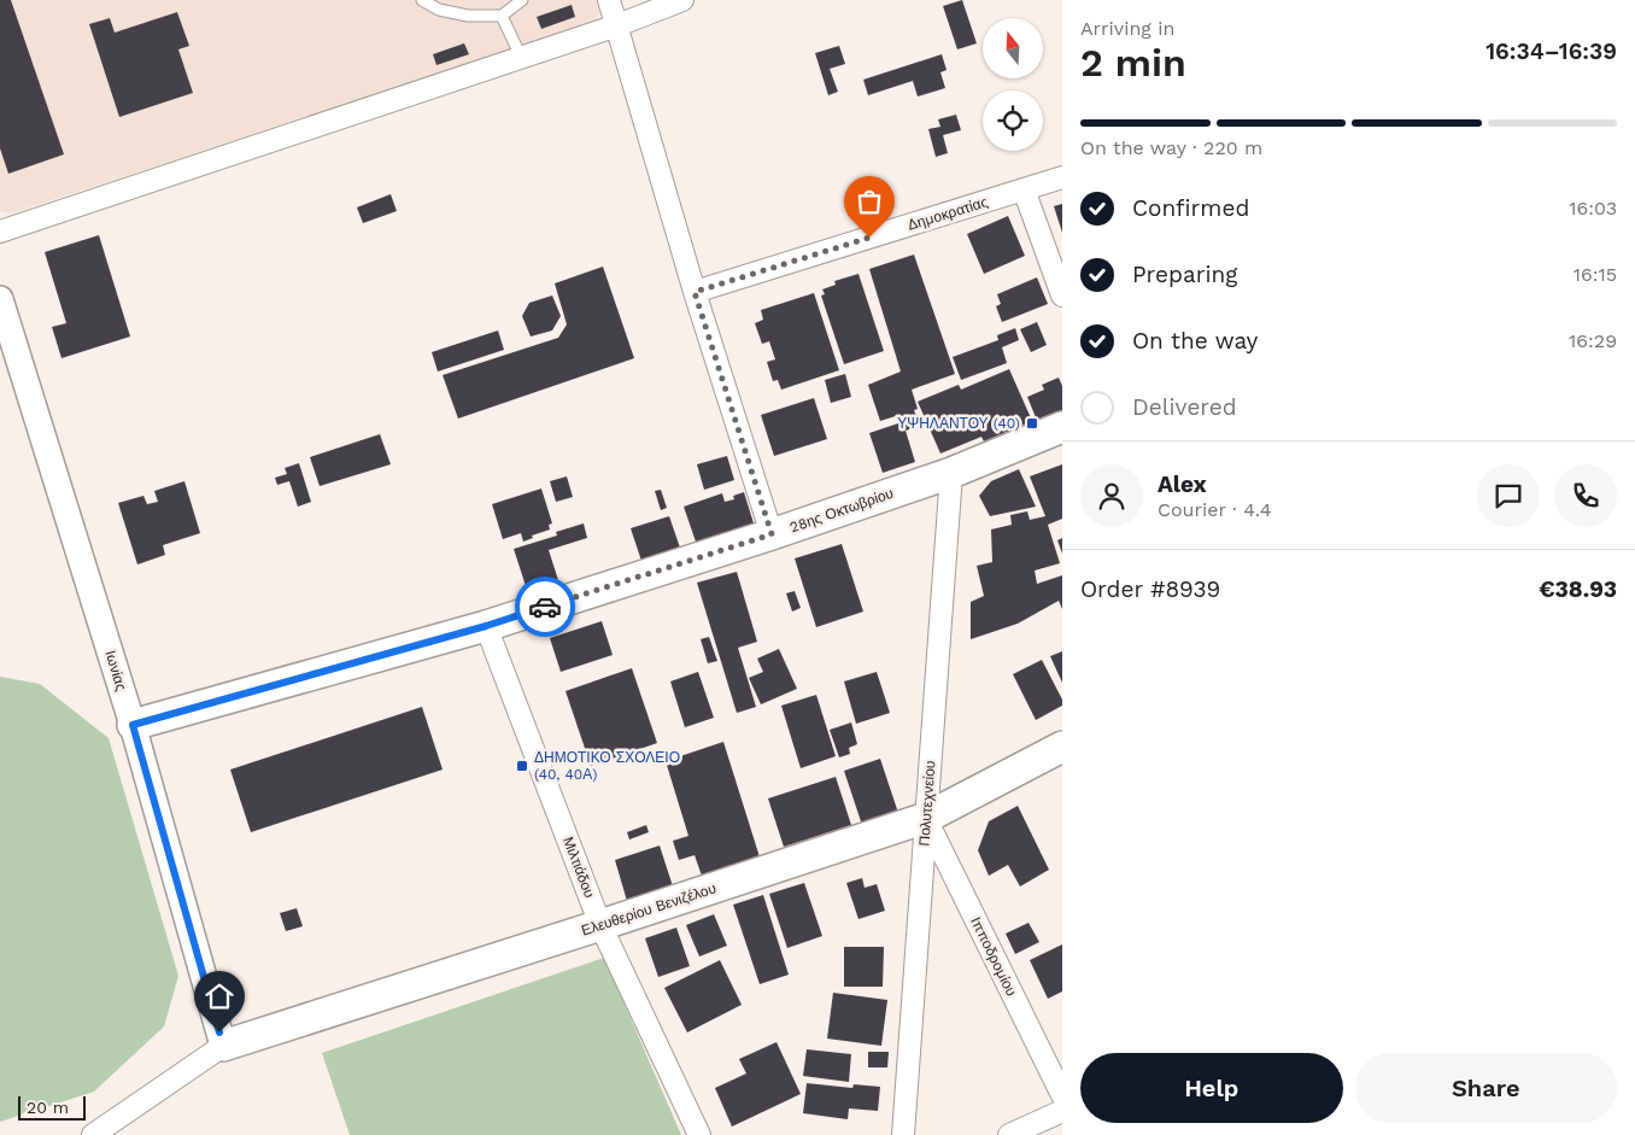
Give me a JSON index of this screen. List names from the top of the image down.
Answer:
{
  "streets": {
    "main road": ["28ης Οκτωβρίου", "Ελευθερίου Βενιζέλου"],
    "street": [
      "Δημοκρατίας",
      "Ιωνίας",
      "Πολυτεχνείου",
      "Μιλτιάδου",
      "Ιπποδρομίου"
    ]
  },
  "crossings": [
    ["28ης Οκτωβρίου", "Ιωνίας"],
    ["28ης Οκτωβρίου", "Πολυτεχνείου"],
    ["28ης Οκτωβρίου", "Μιλτιάδου"],
    ["Ιωνίας", "Ελευθερίου Βενιζέλου"],
    ["Πολυτεχνείου", "Ελευθερίου Βενιζέλου"],
    ["Πολυτεχνείου", "Ιπποδρομίου"],
    ["Μιλτιάδου", "Ελευθερίου Βενιζέλου"],
    ["Ελευθερίου Βενιζέλου", "Ιπποδρομίου"]
  ],
  "places": {
    "transit": ["ΥΨΗΛΑΝΤΟΥ (40)", "ΔΗΜΟΤΙΚΟ ΣΧΟΛΕΙΟ (40, 40Α)"]
  },
  "scale_bar": "20 m",
  "north": "top",
  "page": {
    "heading": ["2 min", "Arriving in", "16:34–16:39"],
    "panel": [
      "Alex",
      "Courier · 4.4",
      "Order #8939",
      "€38.93"
    ],
    "bar": "On the way · 220 m",
    "list": [
      ["Confirmed", "16:03"],
      ["Preparing", "16:15"],
      ["On the way", "16:29"],
      "Delivered"
    ],
    "buttons": ["Help", "Share"],
    "scale": "20 m"
  }
}
